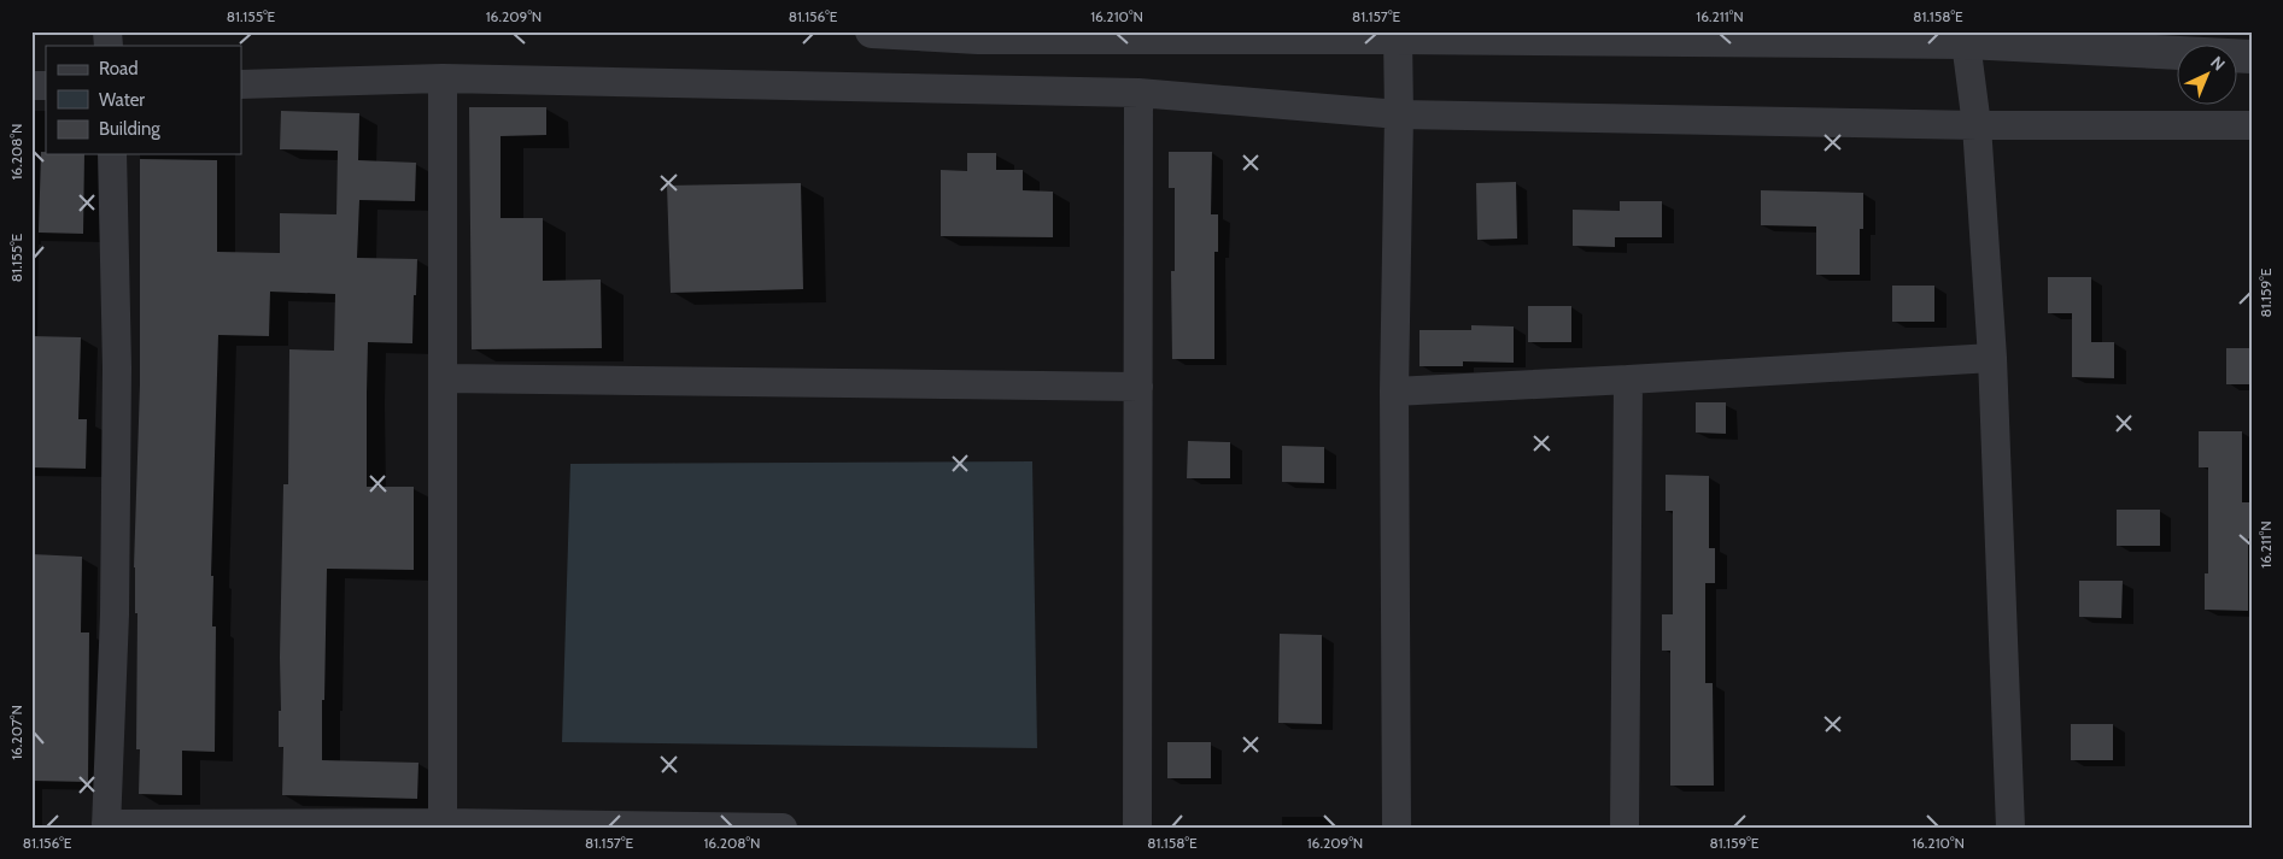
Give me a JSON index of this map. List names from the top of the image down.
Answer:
{
  "legend": ["Road", "Water", "Building"],
  "north": "top right",
  "coordinates": [
    "81.155°E",
    "16.209°N",
    "81.156°E",
    "16.210°N",
    "81.157°E",
    "16.211°N",
    "81.158°E",
    "16.208°N",
    "81.159°E",
    "16.207°N"
  ]
}
